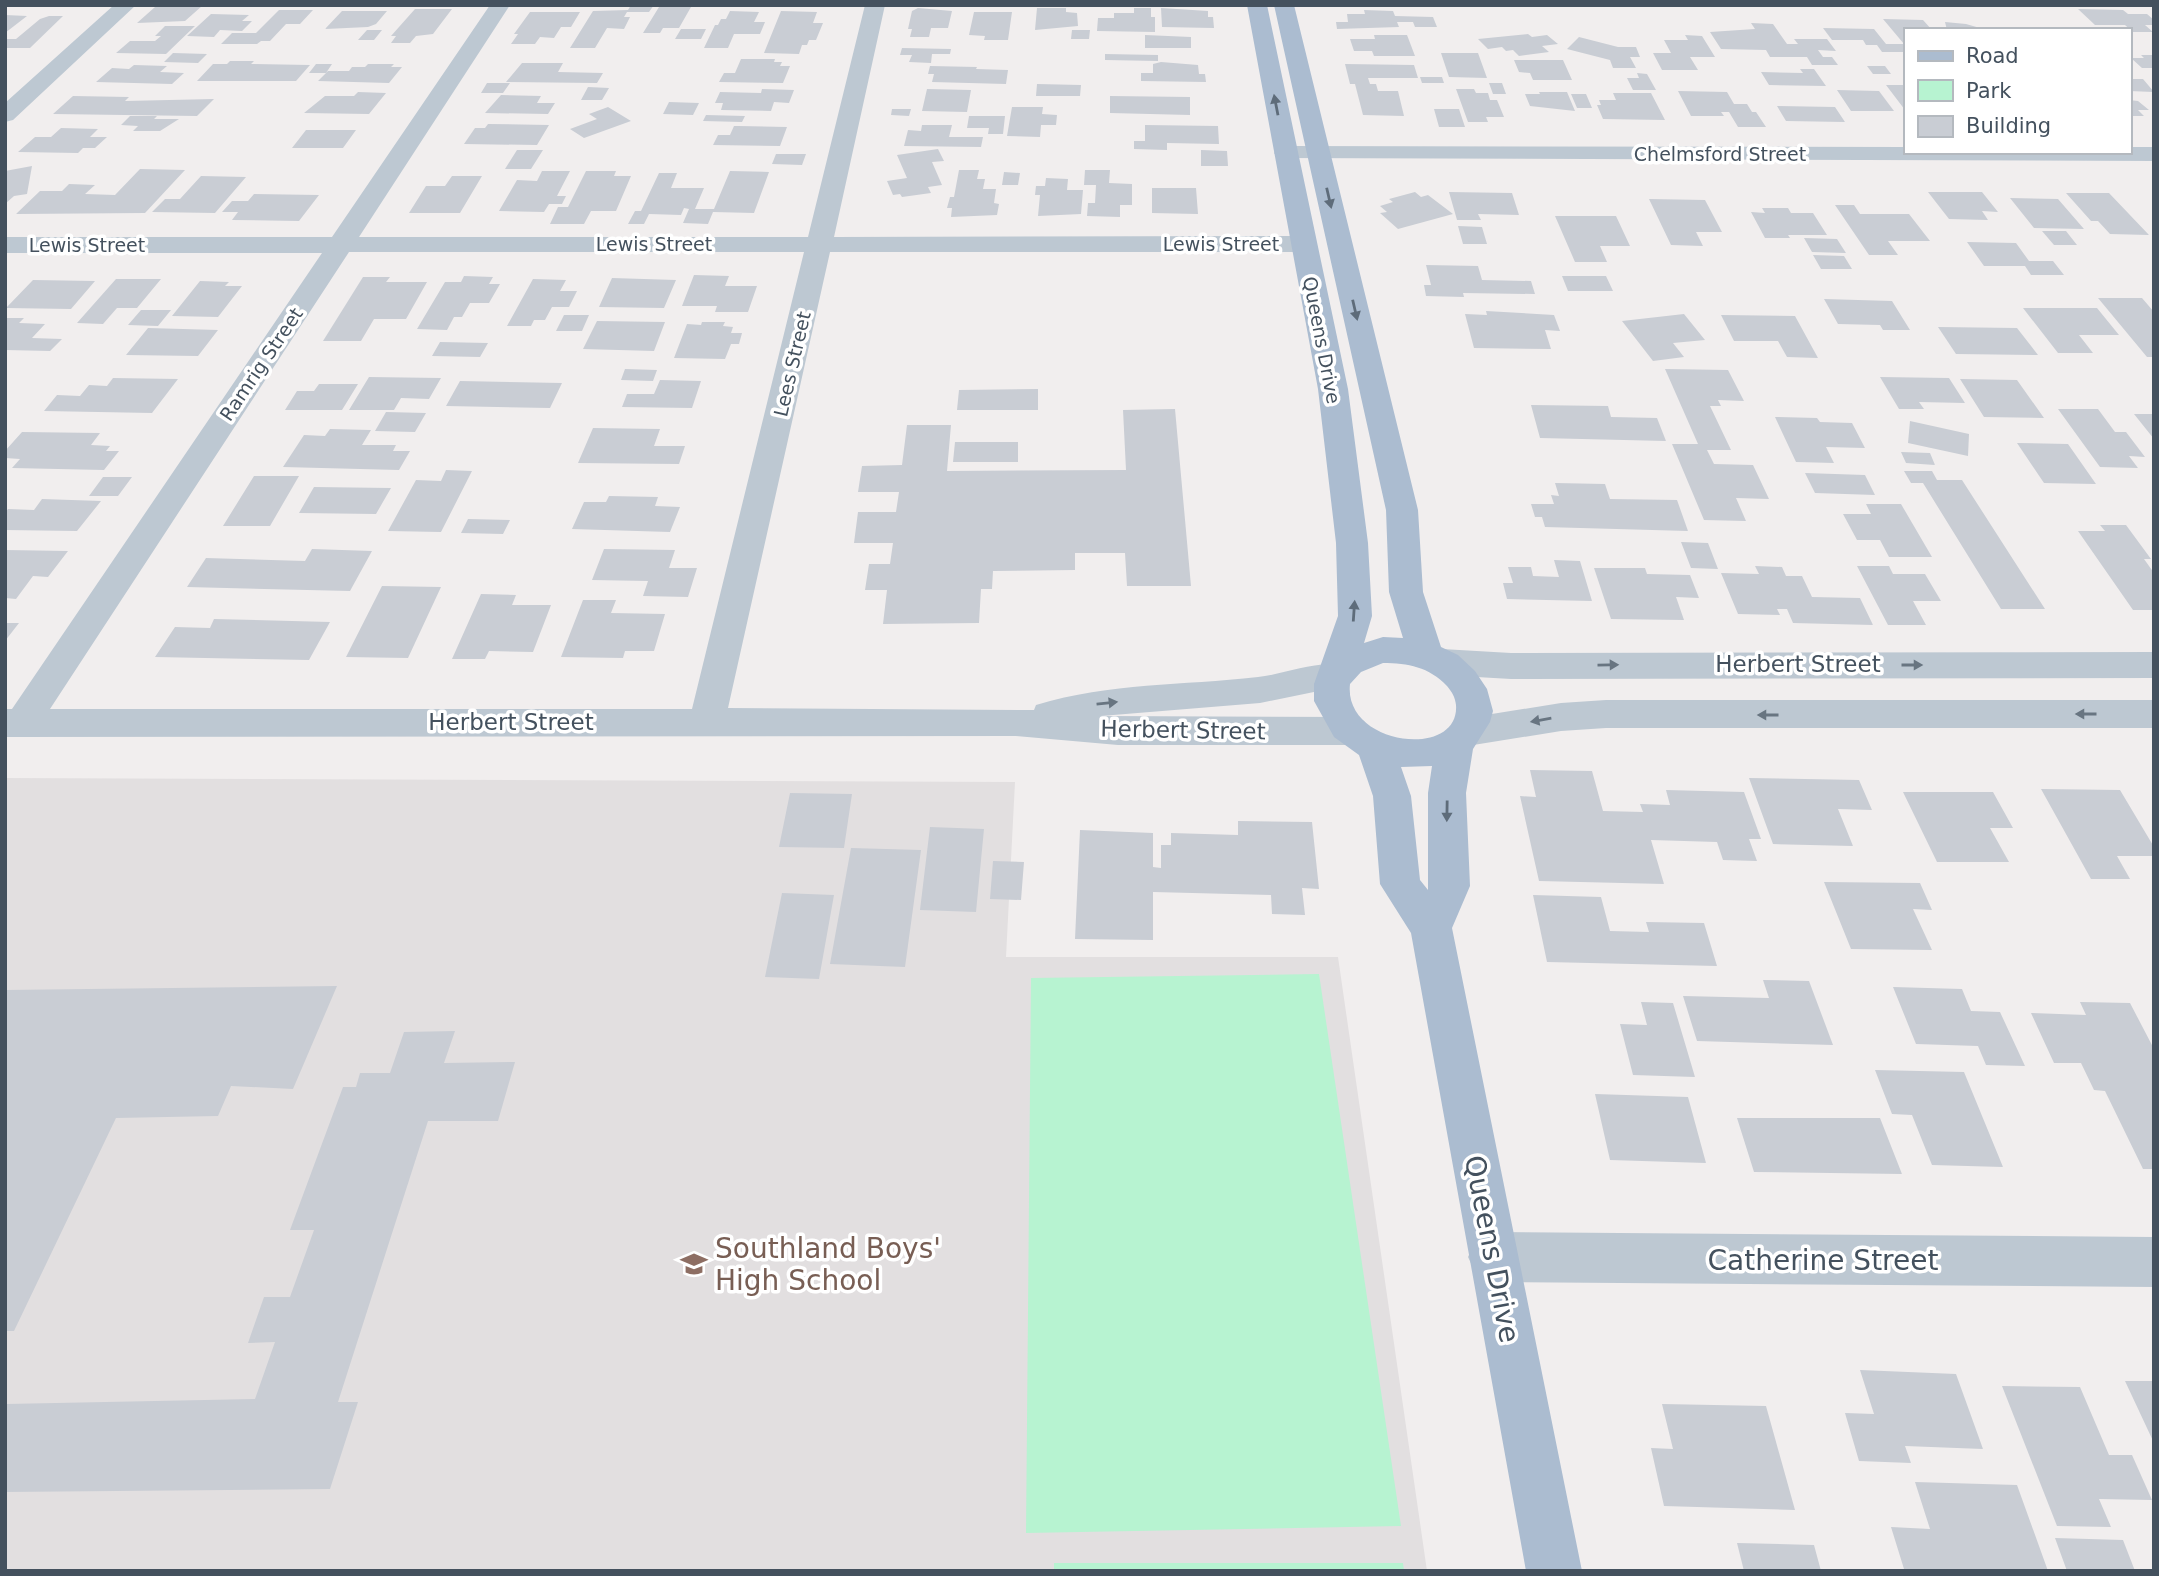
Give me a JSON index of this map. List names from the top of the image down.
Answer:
{
  "streets": {
    "main road": ["Queens Drive", "Herbert Street"],
    "street": [
      "Chelmsford Street",
      "Lewis Street",
      "Ramrig Street",
      "Lees Street",
      "Catherine Street"
    ]
  },
  "crossings": [
    ["Chelmsford Street", "Queens Drive"],
    ["Lewis Street", "Queens Drive"],
    ["Lewis Street", "Ramrig Street"],
    ["Lewis Street", "Lees Street"],
    ["Queens Drive", "Herbert Street"],
    ["Queens Drive", "Catherine Street"],
    ["Ramrig Street", "Herbert Street"],
    ["Lees Street", "Herbert Street"]
  ],
  "places": {
    "school or university": ["Southland Boys' High School"]
  },
  "legend": ["Road", "Park", "Building"]
}
